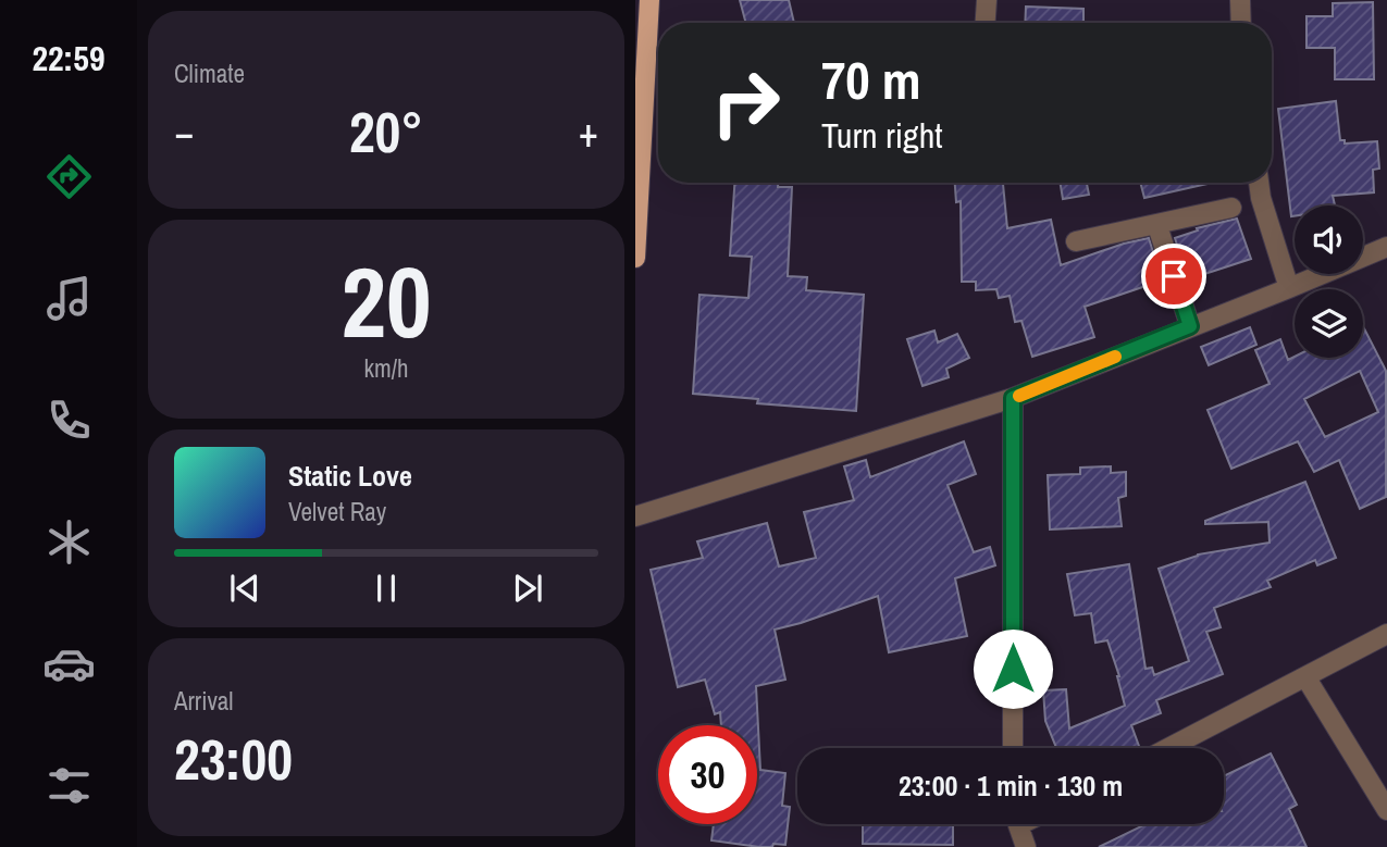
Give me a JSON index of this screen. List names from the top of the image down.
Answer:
{
  "page": {
    "tabs": "22:59",
    "tile": [
      "Climate",
      ["20", "km/h"],
      ["Arrival", "23:00"]
    ],
    "turn": ["70 m", "Turn right"],
    "heat": ["−", "20°", "+"],
    "song": ["Static Love", "Velvet Ray"],
    "limit": "30",
    "trip": "23:00 · 1 min · 130 m"
  }
}
